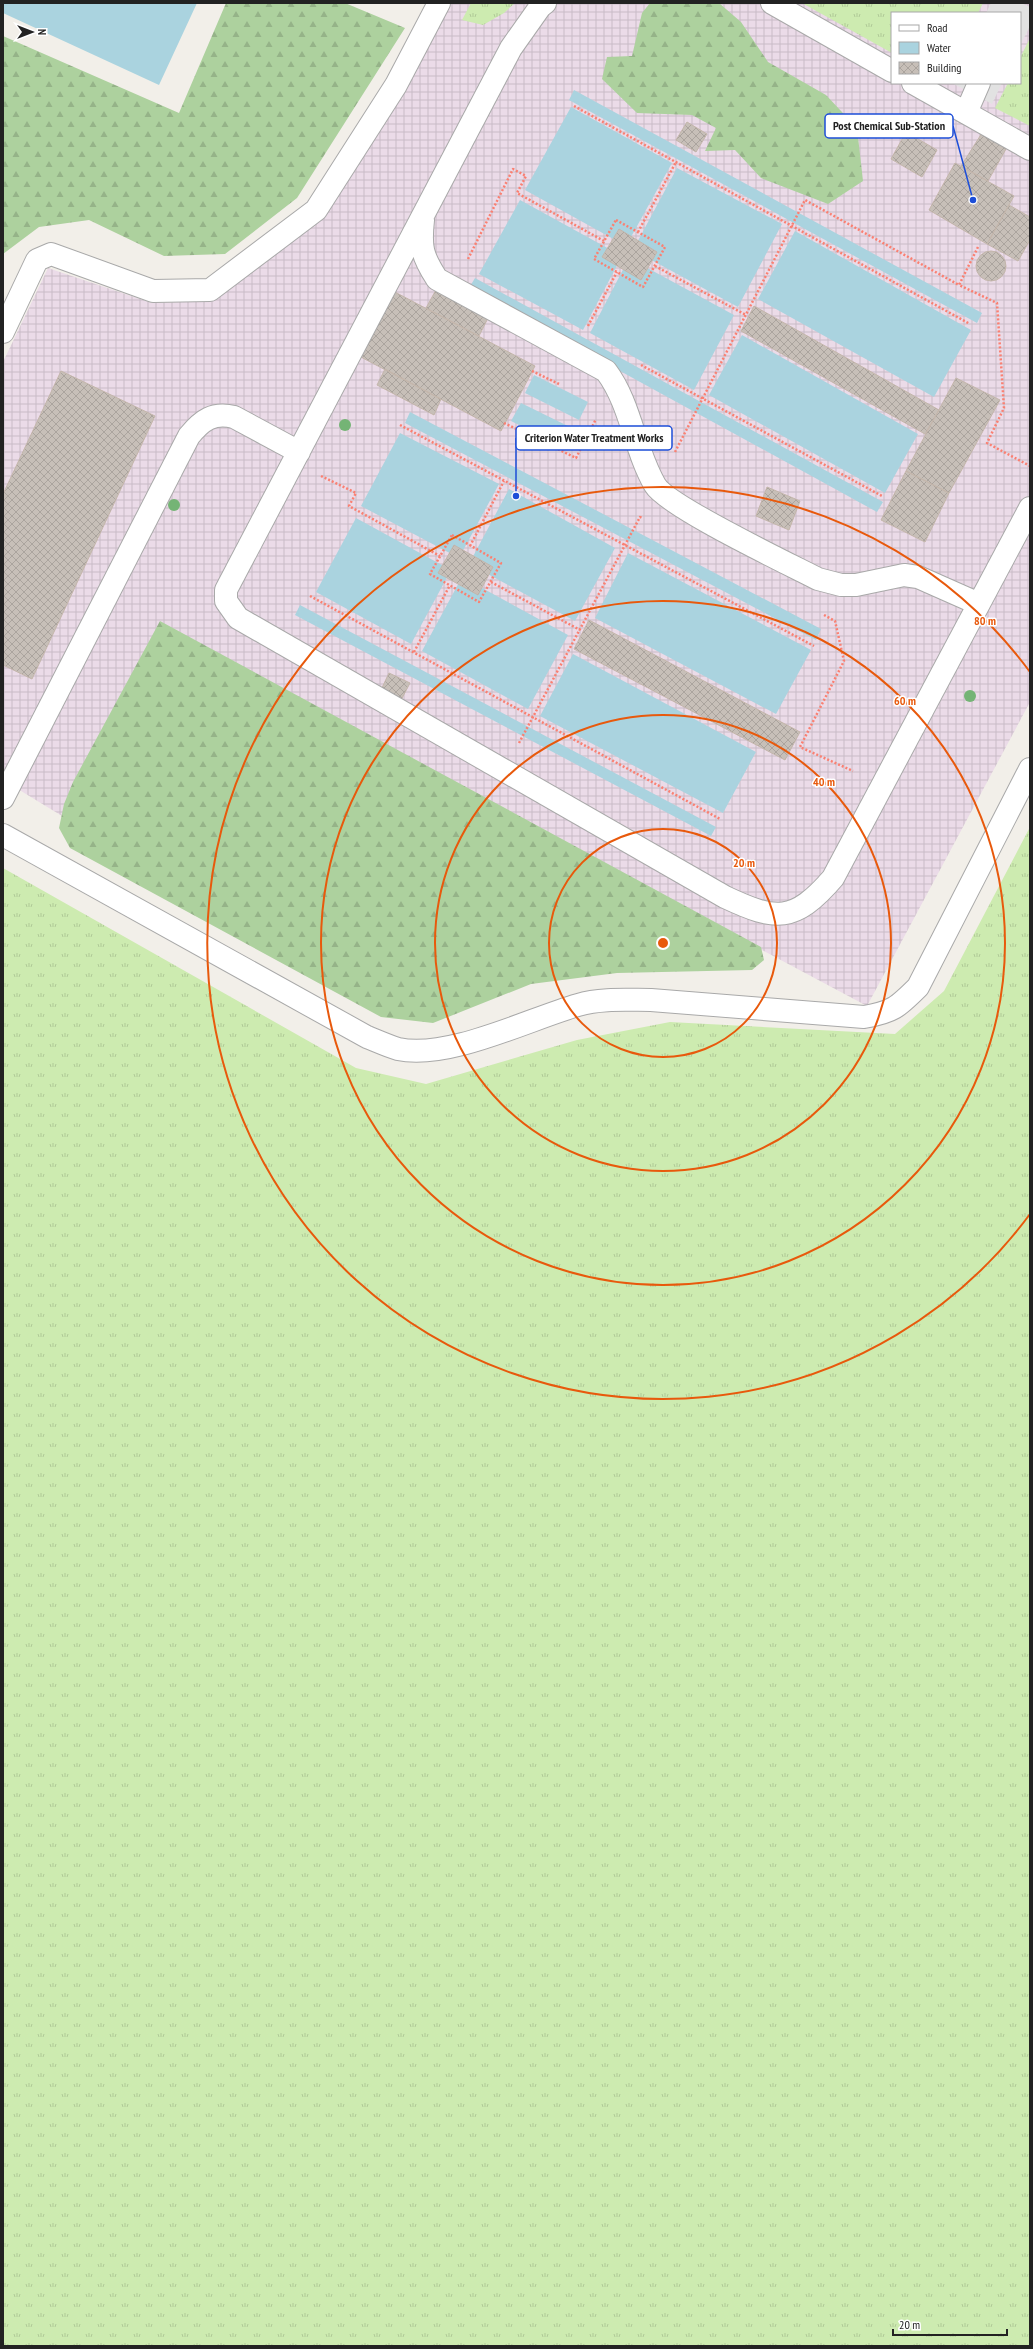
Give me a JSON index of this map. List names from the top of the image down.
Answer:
{
  "places": ["Post Chemical Sub-Station", "Criterion Water Treatment Works"],
  "legend": ["Road", "Water", "Building"],
  "scale_bar": "20 m",
  "north": "right",
  "rings": [
    "80 m",
    "60 m",
    "40 m",
    "20 m"
  ]
}
